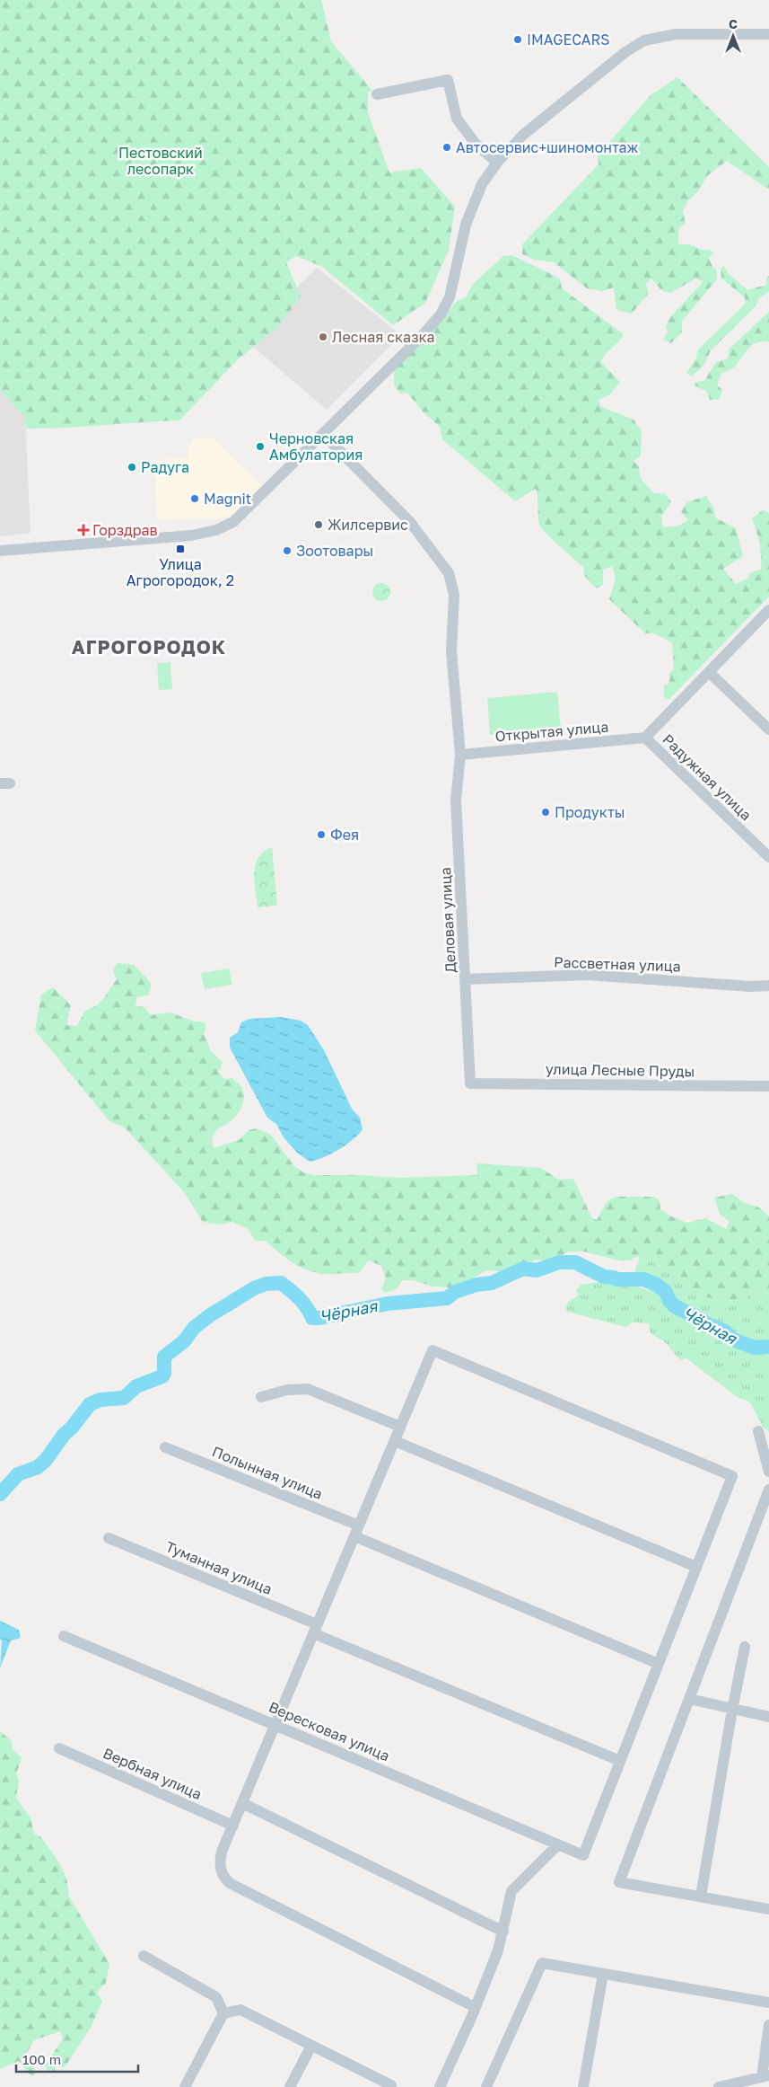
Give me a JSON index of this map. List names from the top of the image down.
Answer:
{
  "streets": {
    "street": [
      "Открытая улица",
      "Радужная улица",
      "Деловая улица",
      "Рассветная улица",
      "улица Лесные Пруды",
      "Полынная улица",
      "Туманная улица",
      "Вересковая улица",
      "Вербная улица"
    ]
  },
  "crossings": [
    ["Открытая улица", "Радужная улица"],
    ["Открытая улица", "Деловая улица"],
    ["Деловая улица", "Рассветная улица"],
    ["Деловая улица", "улица Лесные Пруды"],
    ["Туманная улица", "Вересковая улица"]
  ],
  "districts": ["АГРОГОРОДОК"],
  "water": ["Чёрная"],
  "parks": ["Пестовский лесопарк"],
  "places": {
    "other": [
      "IMAGECARS",
      "Автосервис+шиномонтаж",
      "Лесная сказка",
      "Черновская Амбулатория",
      "Радуга",
      "Magnit",
      "Жилсервис",
      "Зоотовары",
      "Продукты",
      "Фея"
    ],
    "health": ["Горздрав"],
    "transit": ["Улица Агрогородок, 2"]
  },
  "scale_bar": "100 m",
  "north": "top"
}
